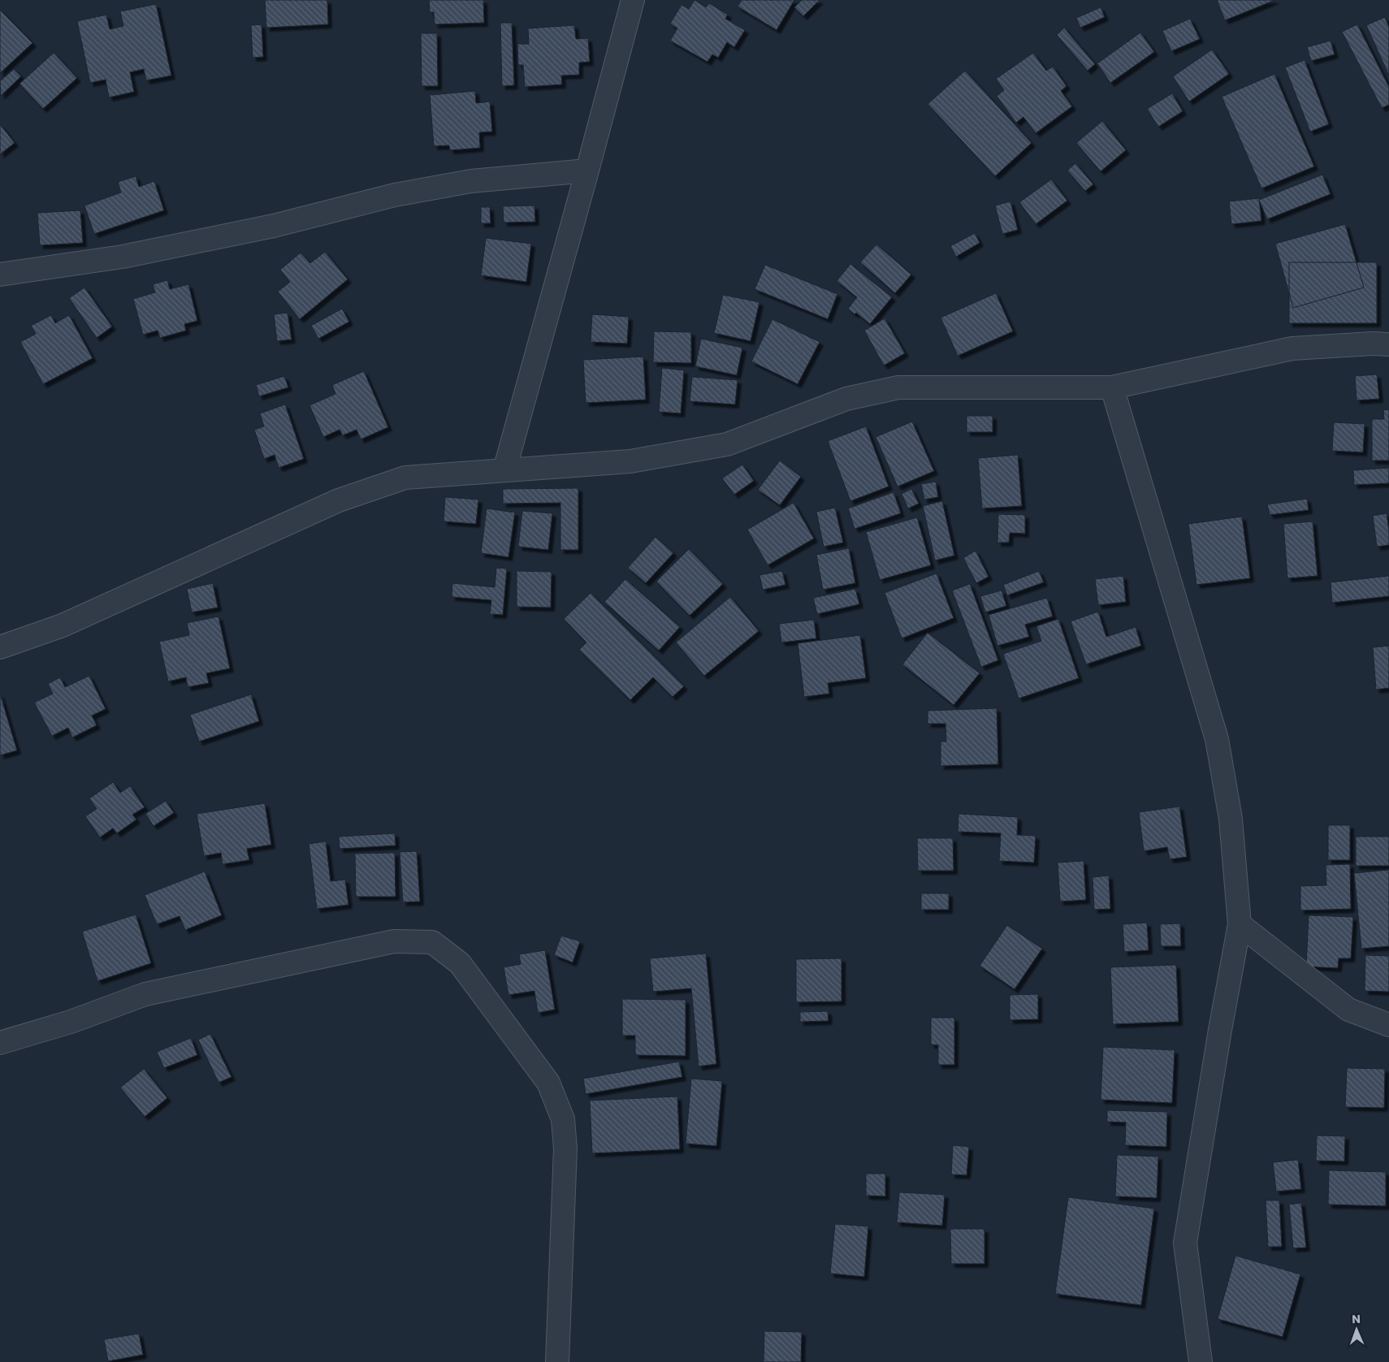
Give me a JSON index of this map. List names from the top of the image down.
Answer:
{
  "north": "top"
}
